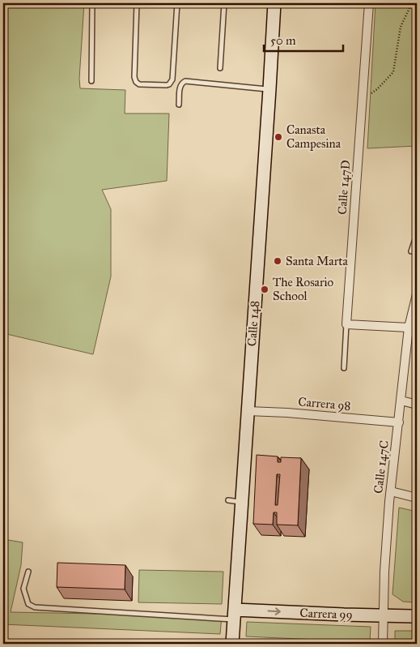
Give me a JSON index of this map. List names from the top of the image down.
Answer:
{
  "streets": {
    "street": [
      "Calle 147D",
      "Calle 148",
      "Carrera 98",
      "Calle 147C",
      "Carrera 99"
    ]
  },
  "crossings": [
    ["Calle 148", "Carrera 98"],
    ["Calle 148", "Carrera 99"],
    ["Carrera 98", "Calle 147C"],
    ["Calle 147C", "Carrera 99"]
  ],
  "one_way": ["Carrera 99"],
  "places": ["Canasta Campesina", "Santa Marta", "The Rosario School"],
  "scale_bar": "50 m"
}
